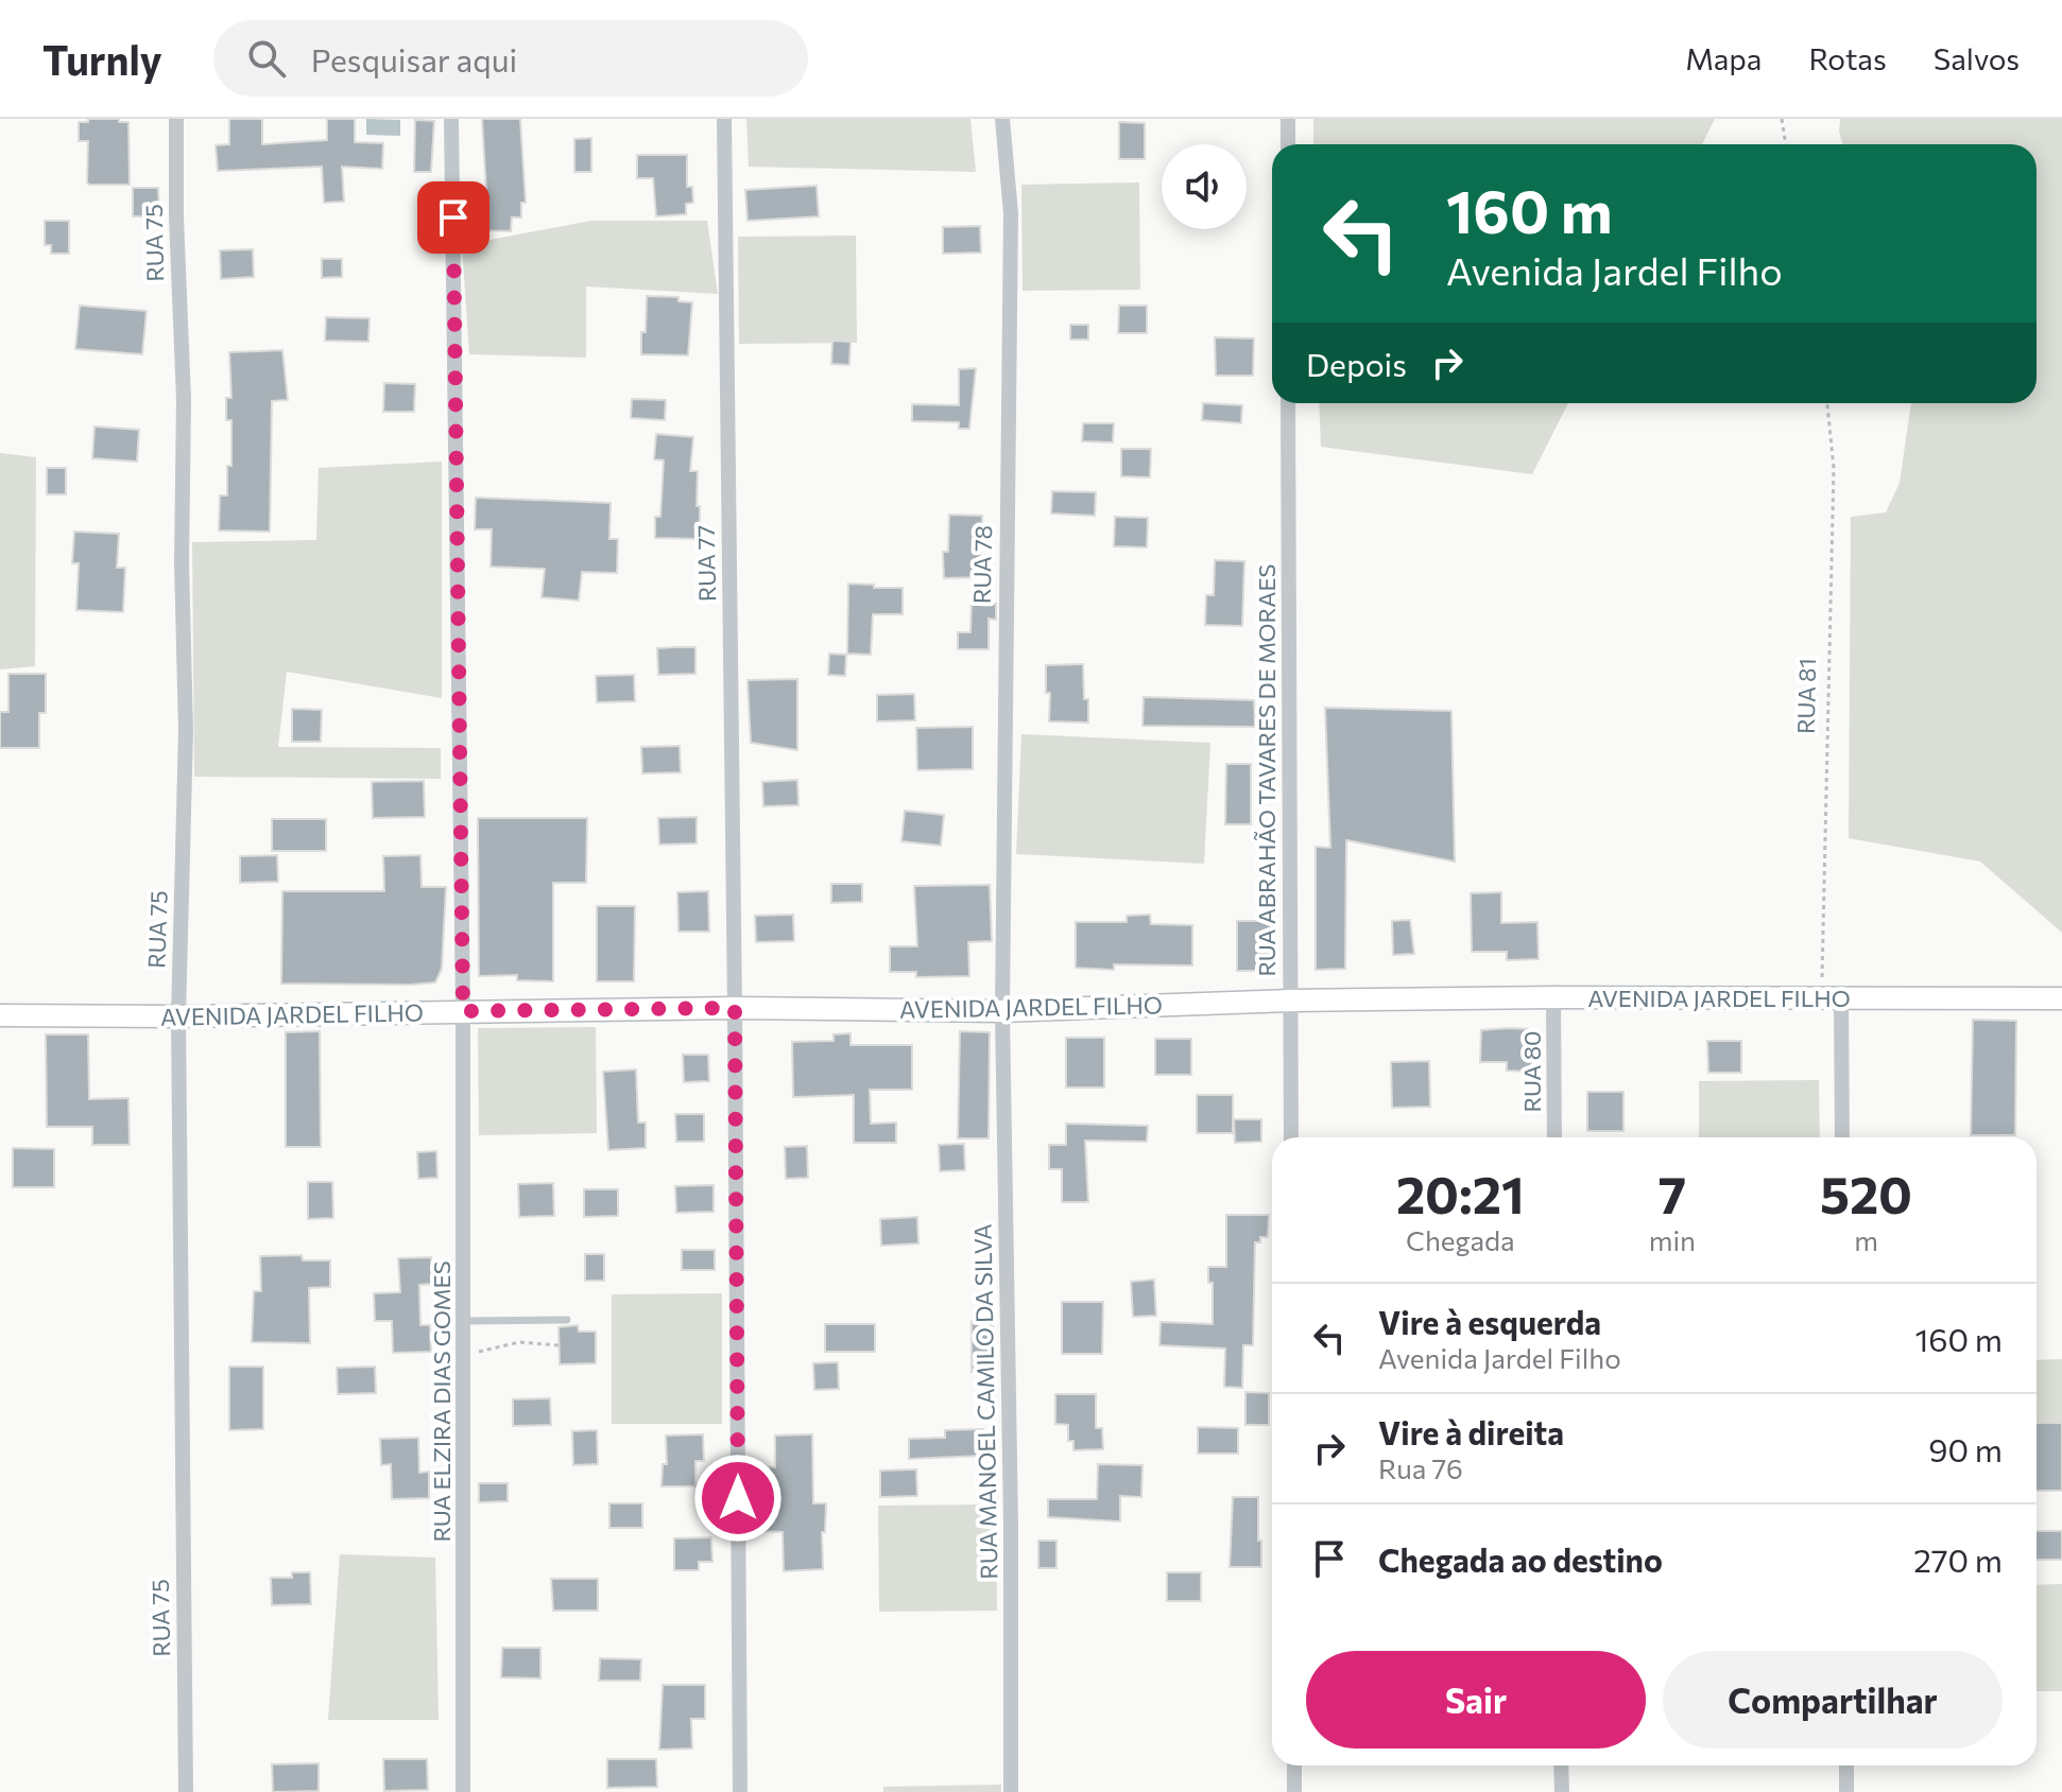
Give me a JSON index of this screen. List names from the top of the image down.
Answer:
{
  "streets": {
    "main road": ["AVENIDA JARDEL FILHO"],
    "street": [
      "RUA 75",
      "RUA 77",
      "RUA 78",
      "RUA ABRAHÃO TAVARES DE MORAES",
      "RUA 80",
      "RUA ELZIRA DIAS GOMES",
      "RUA MANOEL CAMILO DA SILVA"
    ],
    "path": ["RUA 81"]
  },
  "crossings": [
    ["RUA 75", "AVENIDA JARDEL FILHO"],
    ["RUA 77", "AVENIDA JARDEL FILHO"],
    ["RUA 78", "AVENIDA JARDEL FILHO"],
    ["RUA 78", "RUA MANOEL CAMILO DA SILVA"],
    ["RUA 81", "AVENIDA JARDEL FILHO"],
    ["RUA ABRAHÃO TAVARES DE MORAES", "AVENIDA JARDEL FILHO"],
    ["AVENIDA JARDEL FILHO", "RUA 80"],
    ["AVENIDA JARDEL FILHO", "RUA ELZIRA DIAS GOMES"],
    ["AVENIDA JARDEL FILHO", "RUA MANOEL CAMILO DA SILVA"]
  ],
  "page": {
    "header": "Turnly",
    "search": "Pesquisar aqui",
    "nav": ["Mapa", "Rotas", "Salvos"],
    "turn": ["160 m", "Avenida Jardel Filho"],
    "then": "Depois",
    "eta": [
      "20:21",
      "Chegada",
      "7",
      "min",
      "520",
      "m"
    ],
    "list": [
      {
        "name": "Vire à esquerda",
        "note": "Avenida Jardel Filho",
        "value": "160 m"
      },
      {
        "name": "Vire à direita",
        "note": "Rua 76",
        "value": "90 m"
      },
      {
        "name": "Chegada ao destino",
        "value": "270 m"
      }
    ],
    "buttons": ["Sair", "Compartilhar"]
  }
}
